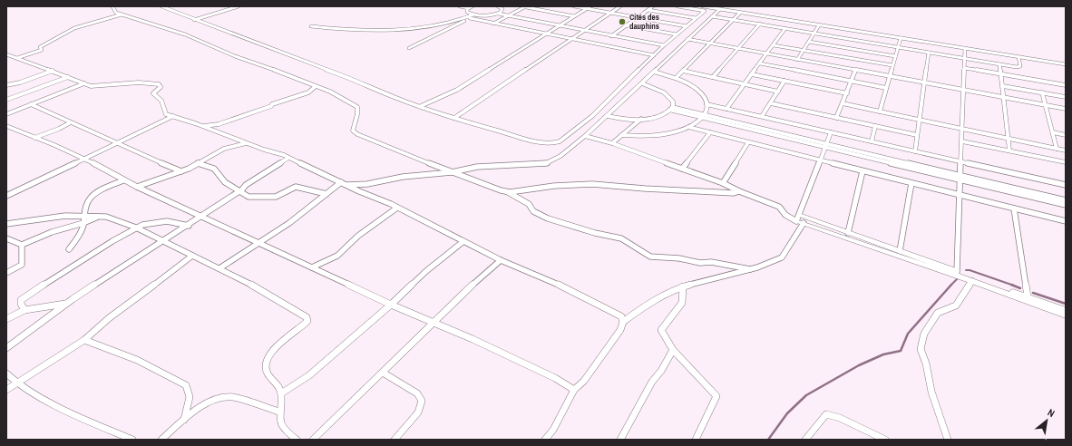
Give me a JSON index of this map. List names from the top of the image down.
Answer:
{
  "places": ["Cités des dauphins"],
  "north": "top right"
}
